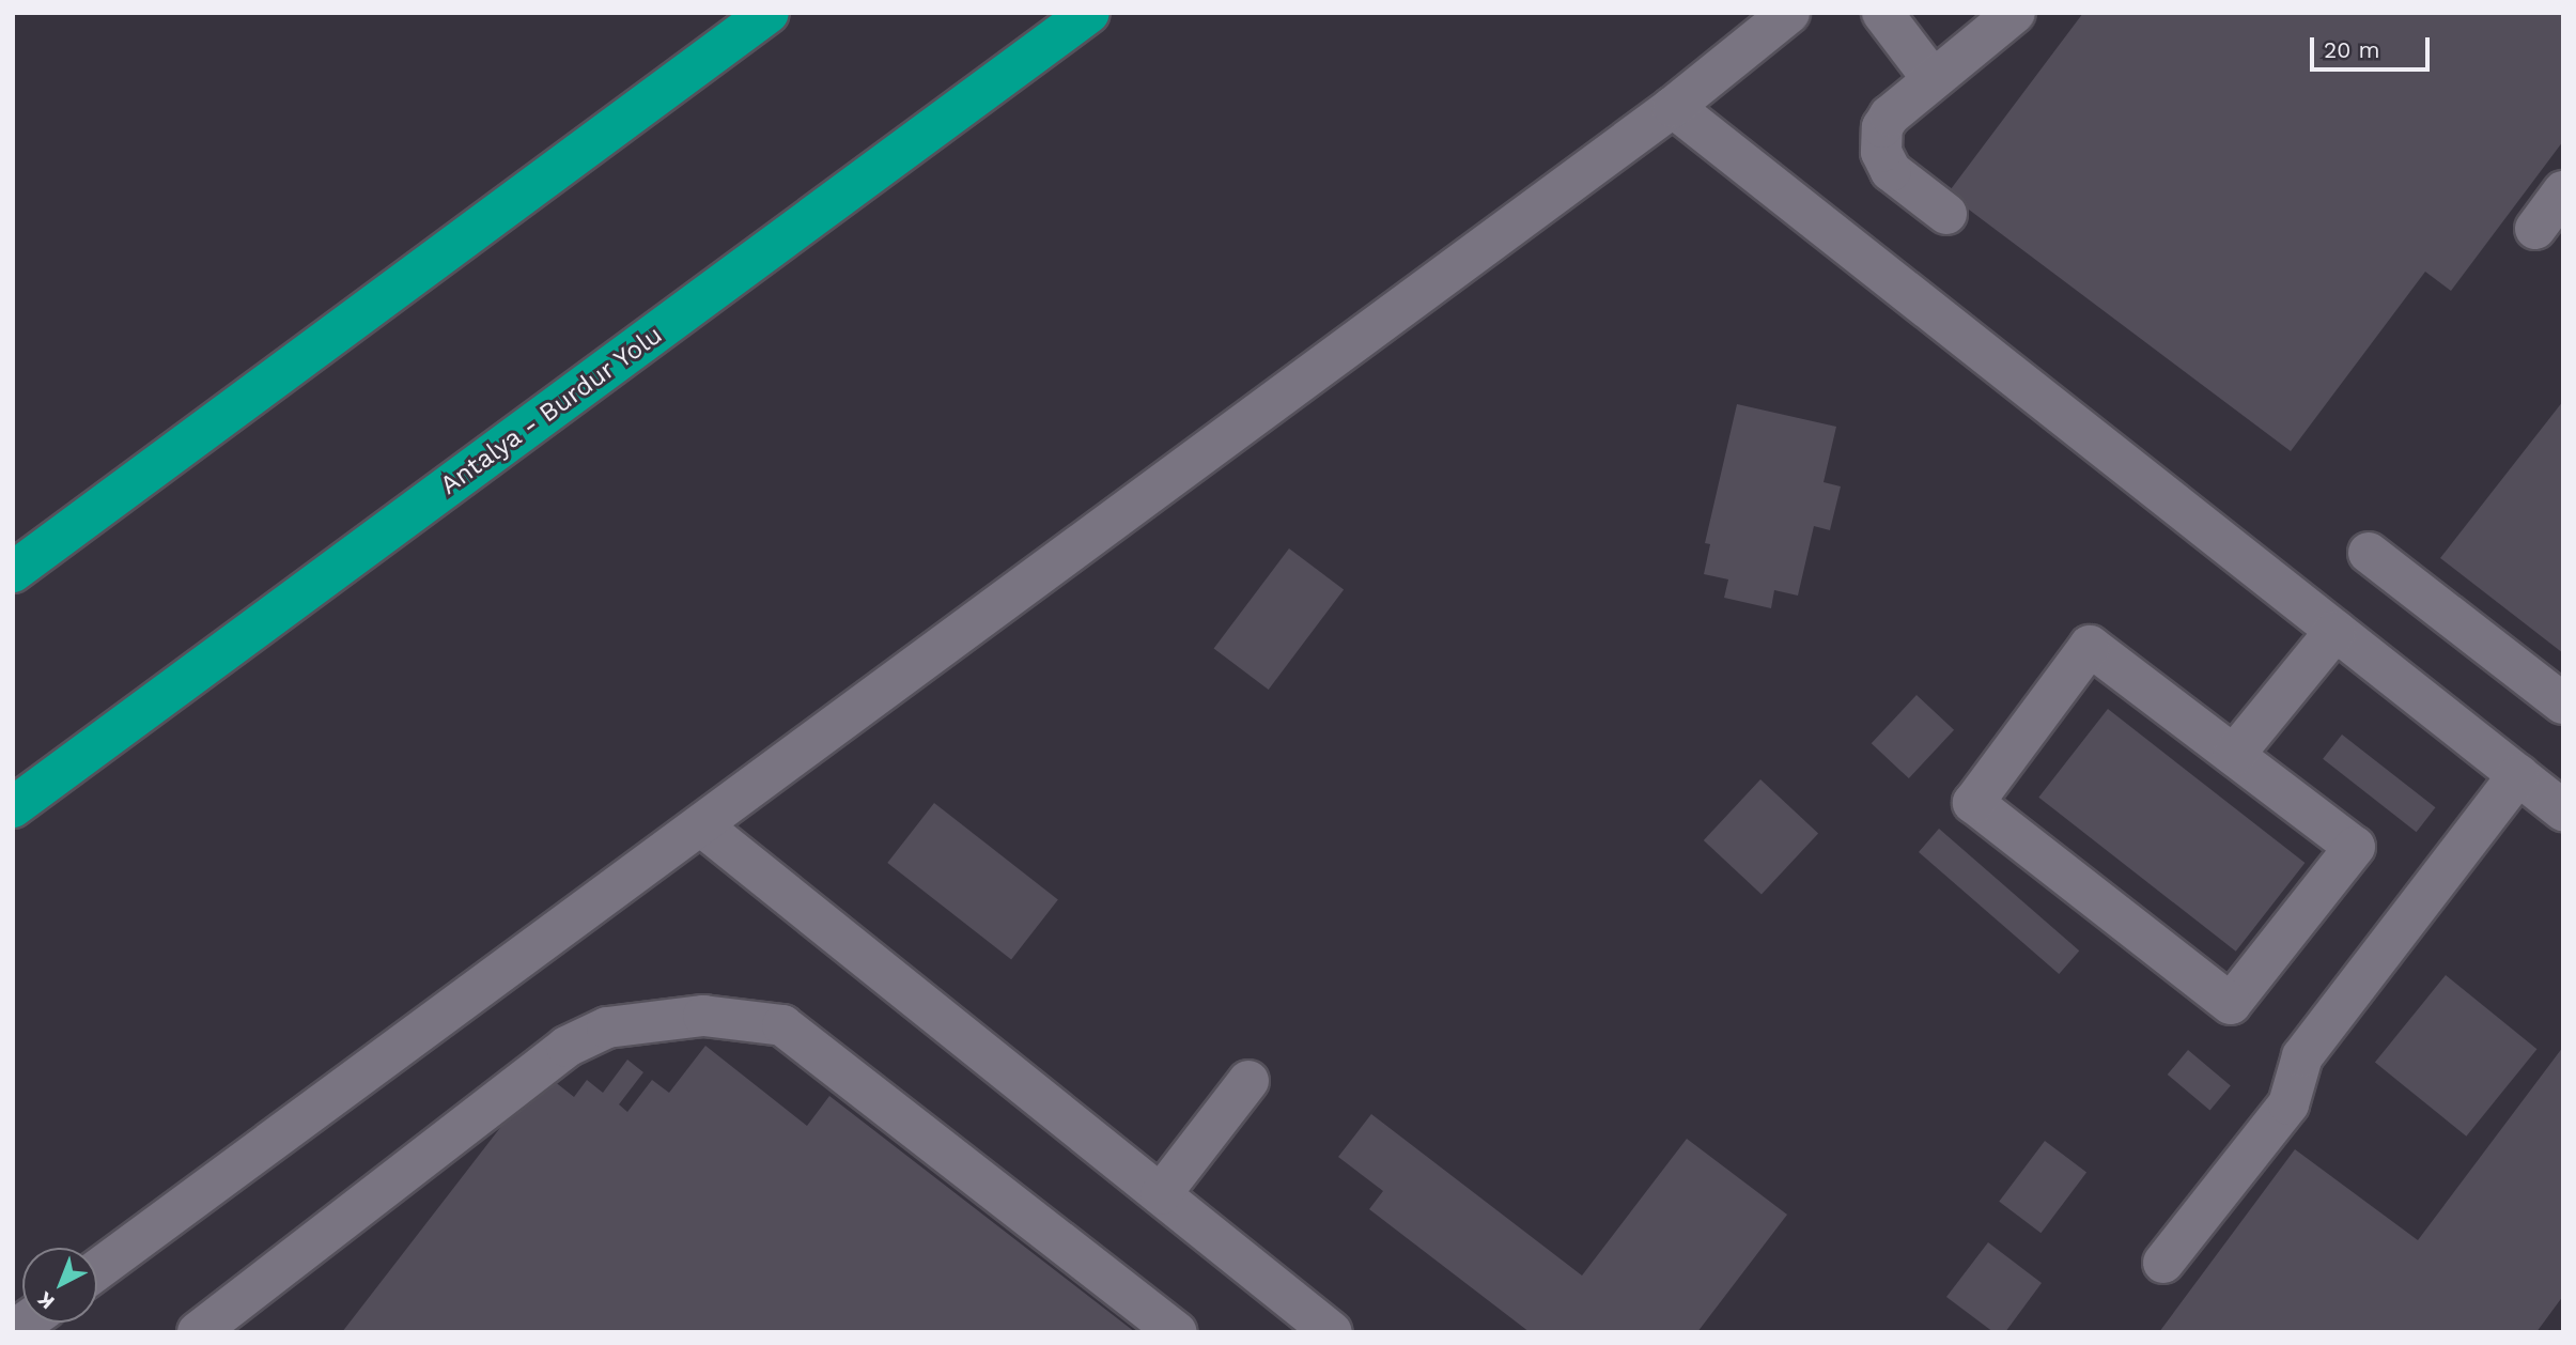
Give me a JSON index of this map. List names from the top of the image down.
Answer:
{
  "streets": {
    "highway": ["Antalya - Burdur Yolu"]
  },
  "scale_bar": "20 m",
  "north": "bottom left"
}
